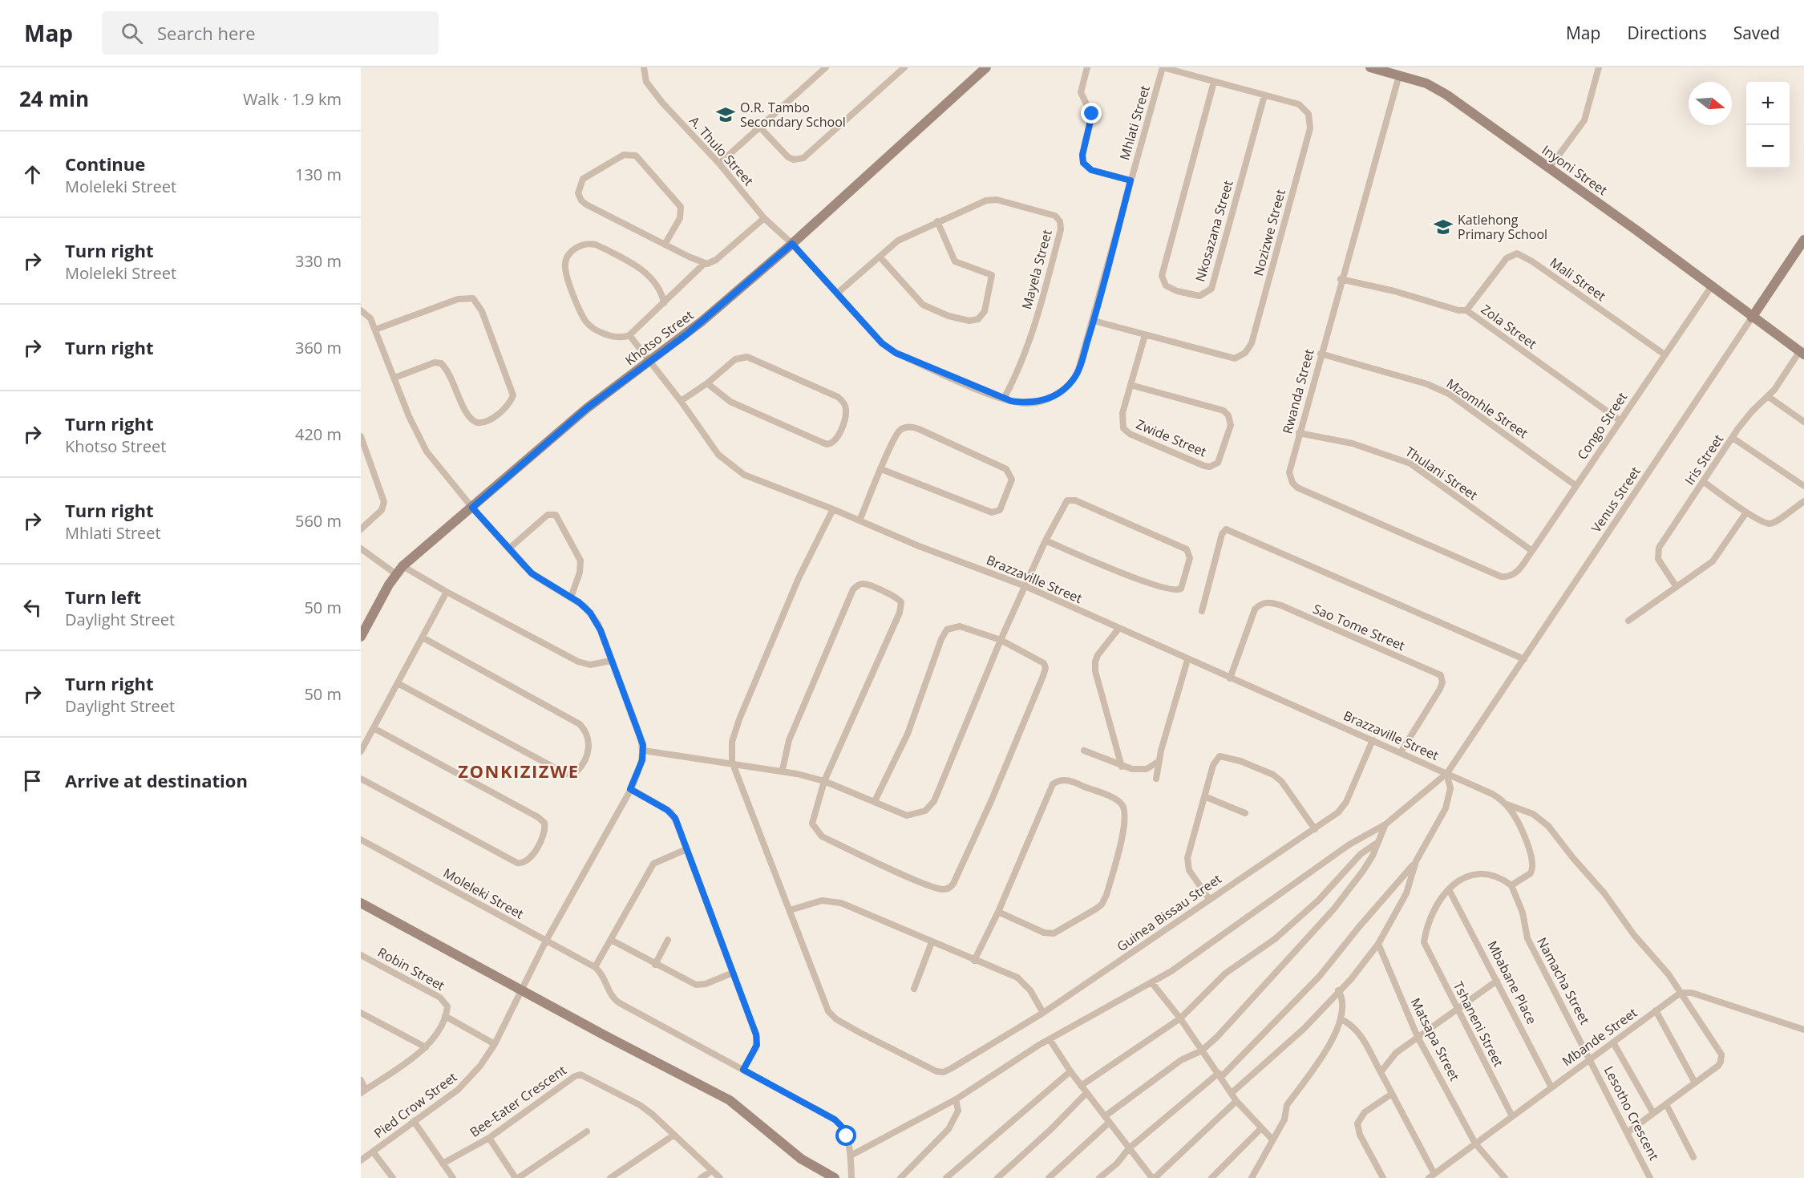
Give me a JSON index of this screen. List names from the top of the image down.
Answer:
{
  "streets": {
    "street": [
      "Mhlati Street",
      "A. Thulo Street",
      "Inyoni Street",
      "Nkosazana Street",
      "Nozizwe Street",
      "Mayela Street",
      "Mali Street",
      "Zola Street",
      "Khotso Street",
      "Rwanda Street",
      "Mzomhle Street",
      "Congo Street",
      "Zwide Street",
      "Iris Street",
      "Thulani Street",
      "Venus Street",
      "Brazzaville Street",
      "Sao Tome Street",
      "Moleleki Street",
      "Guinea Bissau Street",
      "Robin Street",
      "Namacha Street",
      "Mbabane Place",
      "Tshaneni Street",
      "Mbande Street",
      "Matsapa Street",
      "Bee-Eater Crescent",
      "Pied Crow Street",
      "Lesotho Crescent"
    ]
  },
  "crossings": [
    ["Mhlati Street", "A. Thulo Street"],
    ["Mhlati Street", "Nozizwe Street"],
    ["Mhlati Street", "Mayela Street"],
    ["Mhlati Street", "Khotso Street"],
    ["A. Thulo Street", "Khotso Street"],
    ["Inyoni Street", "Rwanda Street"],
    ["Inyoni Street", "Congo Street"],
    ["Inyoni Street", "Iris Street"],
    ["Inyoni Street", "Venus Street"],
    ["Nkosazana Street", "Nozizwe Street"],
    ["Nozizwe Street", "Zwide Street"],
    ["Mali Street", "Zola Street"],
    ["Mali Street", "Congo Street"],
    ["Zola Street", "Rwanda Street"],
    ["Zola Street", "Congo Street"],
    ["Khotso Street", "Brazzaville Street"],
    ["Rwanda Street", "Mzomhle Street"],
    ["Rwanda Street", "Congo Street"],
    ["Rwanda Street", "Thulani Street"],
    ["Mzomhle Street", "Congo Street"],
    ["Congo Street", "Thulani Street"],
    ["Venus Street", "Brazzaville Street"],
    ["Brazzaville Street", "Sao Tome Street"],
    ["Brazzaville Street", "Guinea Bissau Street"],
    ["Moleleki Street", "Pied Crow Street"],
    ["Namacha Street", "Mbande Street"],
    ["Namacha Street", "Lesotho Crescent"],
    ["Mbabane Place", "Tshaneni Street"],
    ["Mbabane Place", "Mbande Street"],
    ["Tshaneni Street", "Mbande Street"],
    ["Mbande Street", "Matsapa Street"],
    ["Mbande Street", "Lesotho Crescent"]
  ],
  "districts": ["ZONKIZIZWE"],
  "places": {
    "school or university": ["O.R. Tambo Secondary School", "Katlehong Primary School"]
  },
  "north": "right",
  "page": {
    "header": "Map",
    "search": "Search here",
    "nav": ["Map", "Directions", "Saved"],
    "heading": ["24 min", "Walk · 1.9 km"],
    "map_buttons": ["+", "−"],
    "list": [
      ["Continue", "Moleleki Street", "130 m"],
      ["Turn right", "Moleleki Street", "330 m"],
      ["Turn right", "360 m"],
      ["Turn right", "Khotso Street", "420 m"],
      ["Turn right", "Mhlati Street", "560 m"],
      ["Turn left", "Daylight Street", "50 m"],
      ["Turn right", "Daylight Street", "50 m"],
      "Arrive at destination"
    ]
  }
}
